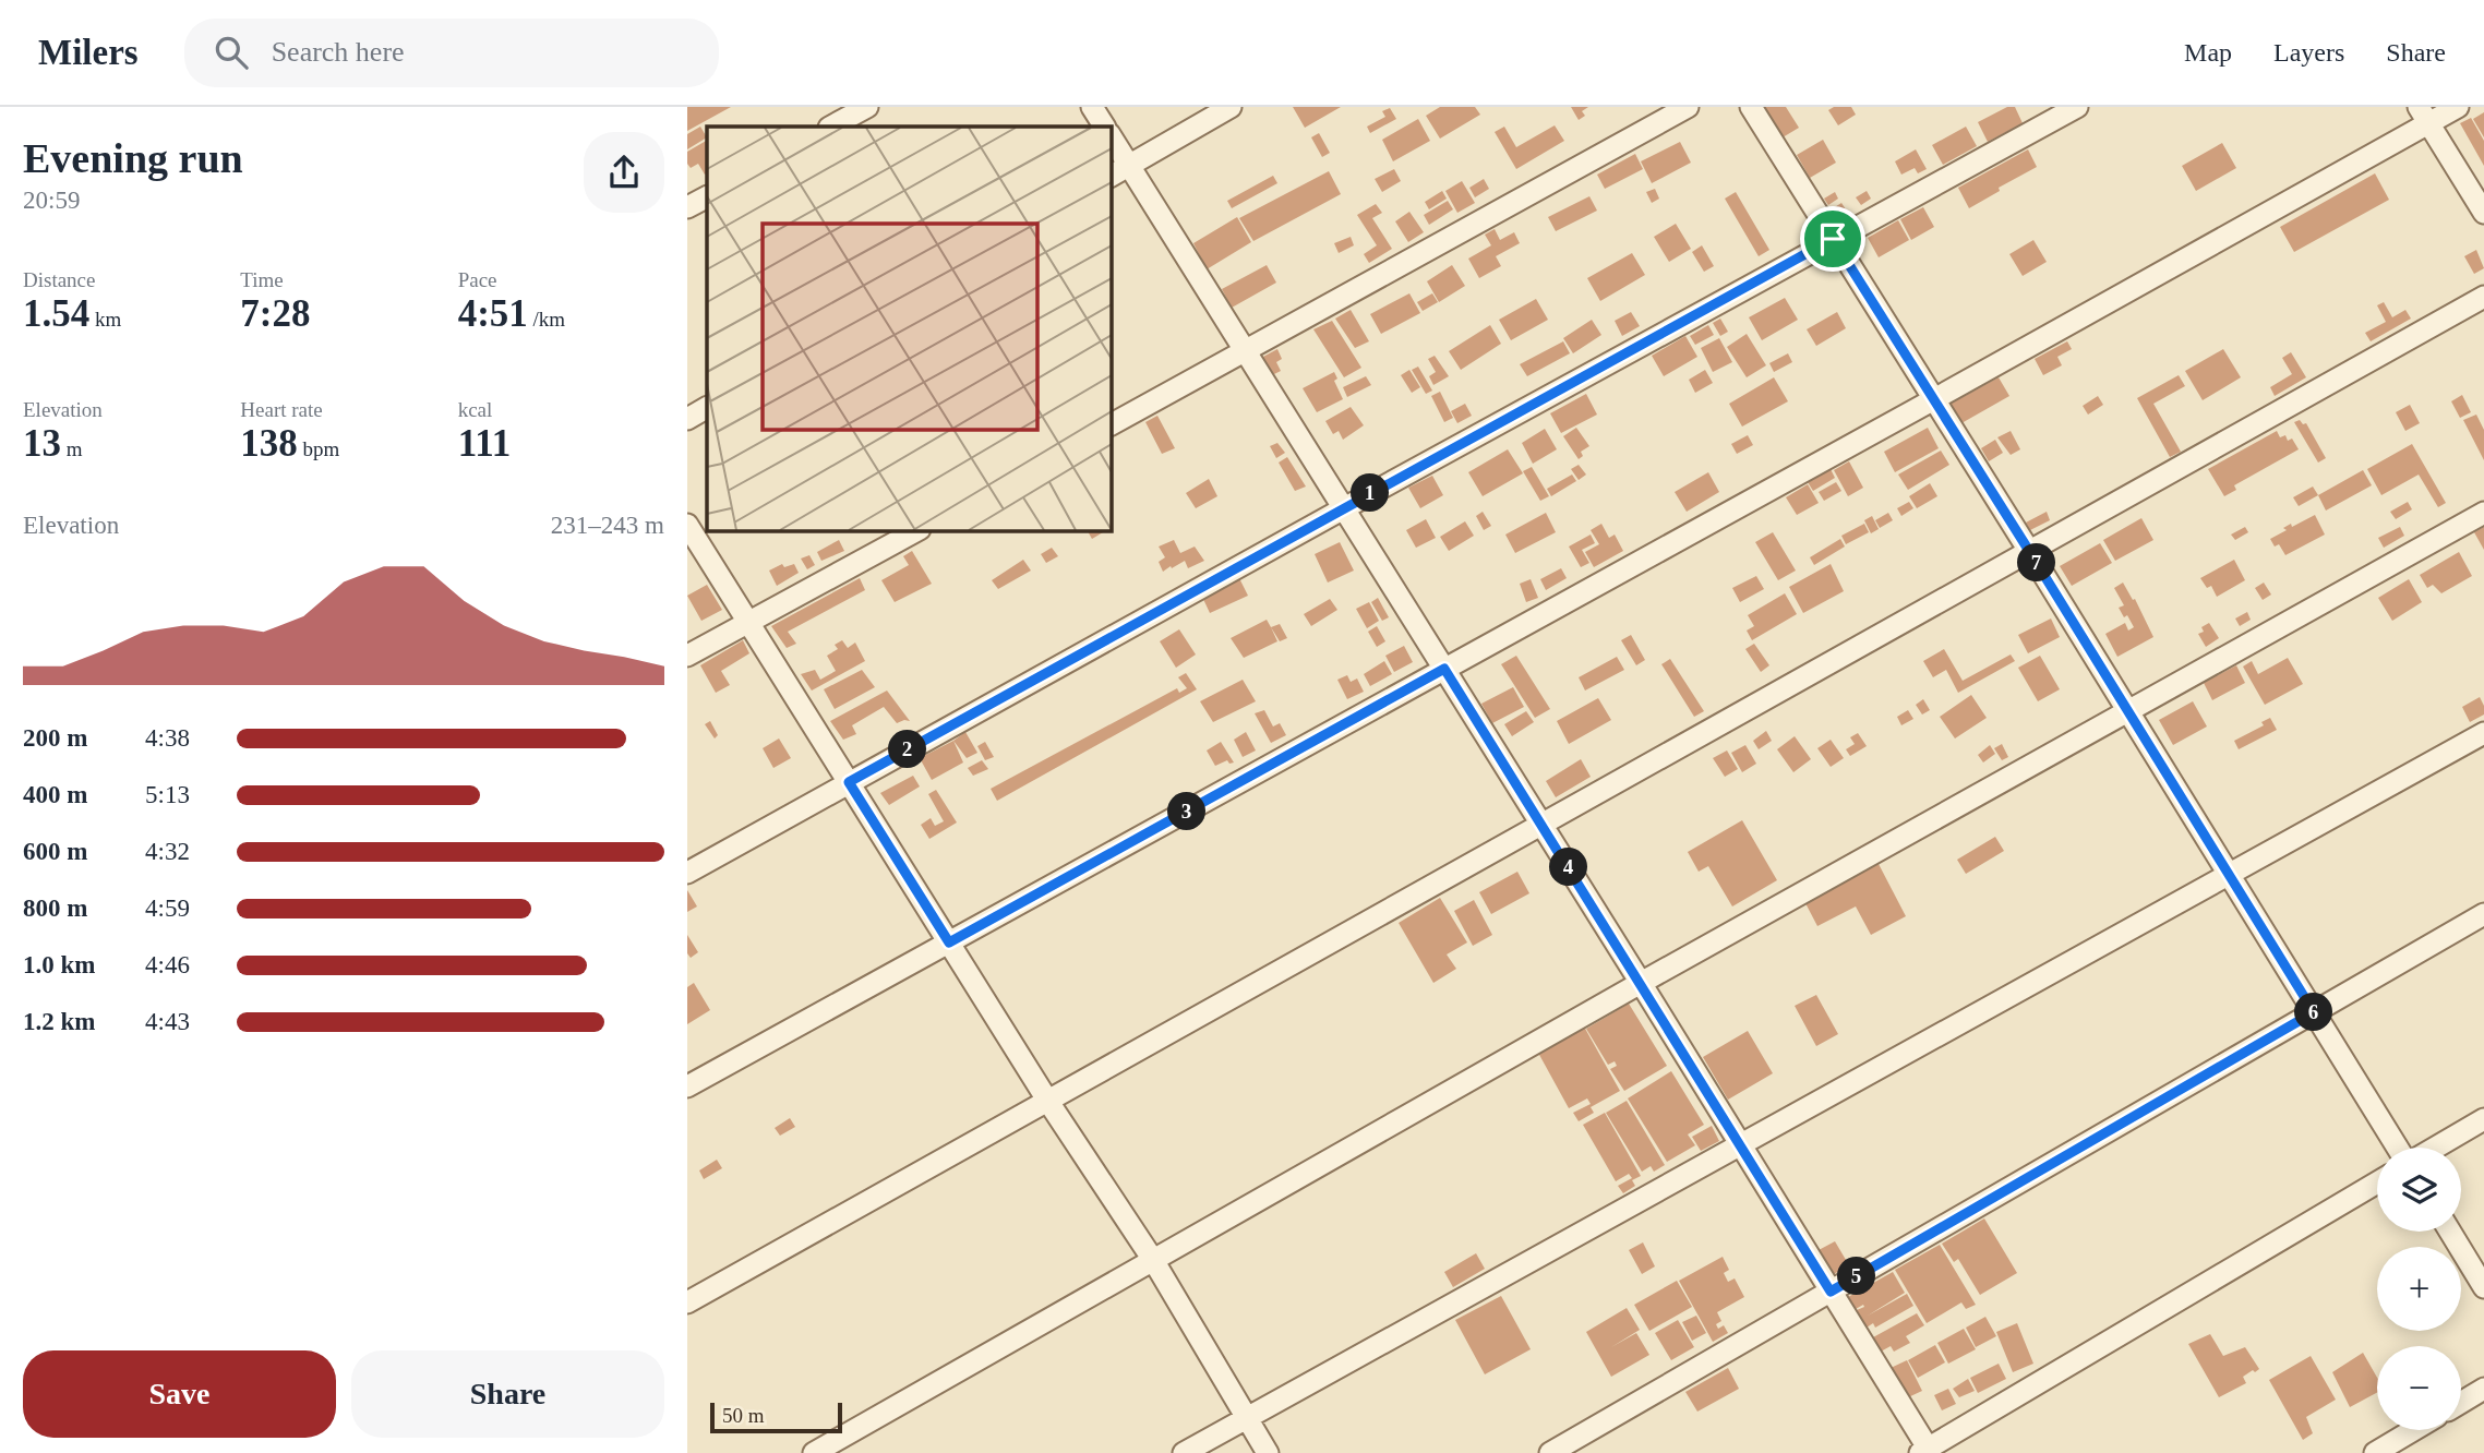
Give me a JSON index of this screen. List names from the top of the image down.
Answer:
{
  "scale_bar": "50 m",
  "page": {
    "header": "Milers",
    "search": "Search here",
    "nav": ["Map", "Layers", "Share"],
    "heading": ["Evening run", "20:59"],
    "stats": [
      ["Distance", "1.54 km"],
      ["Time", "7:28"],
      ["Pace", "4:51 /km"],
      ["Elevation", "13 m"],
      ["Heart rate", "138 bpm"],
      ["kcal", "111"]
    ],
    "pins": [
      "1",
      "7",
      "2",
      "3",
      "4",
      "6",
      "5"
    ],
    "chart": ["Elevation", "231–243 m"],
    "list": [
      {
        "name": "200 m",
        "note": "4:38"
      },
      {
        "name": "400 m",
        "note": "5:13"
      },
      {
        "name": "600 m",
        "note": "4:32"
      },
      {
        "name": "800 m",
        "note": "4:59"
      },
      {
        "name": "1.0 km",
        "note": "4:46"
      },
      {
        "name": "1.2 km",
        "note": "4:43"
      }
    ],
    "map_buttons": ["+", "−"],
    "buttons": ["Save", "Share"],
    "scale": "50 m"
  }
}
